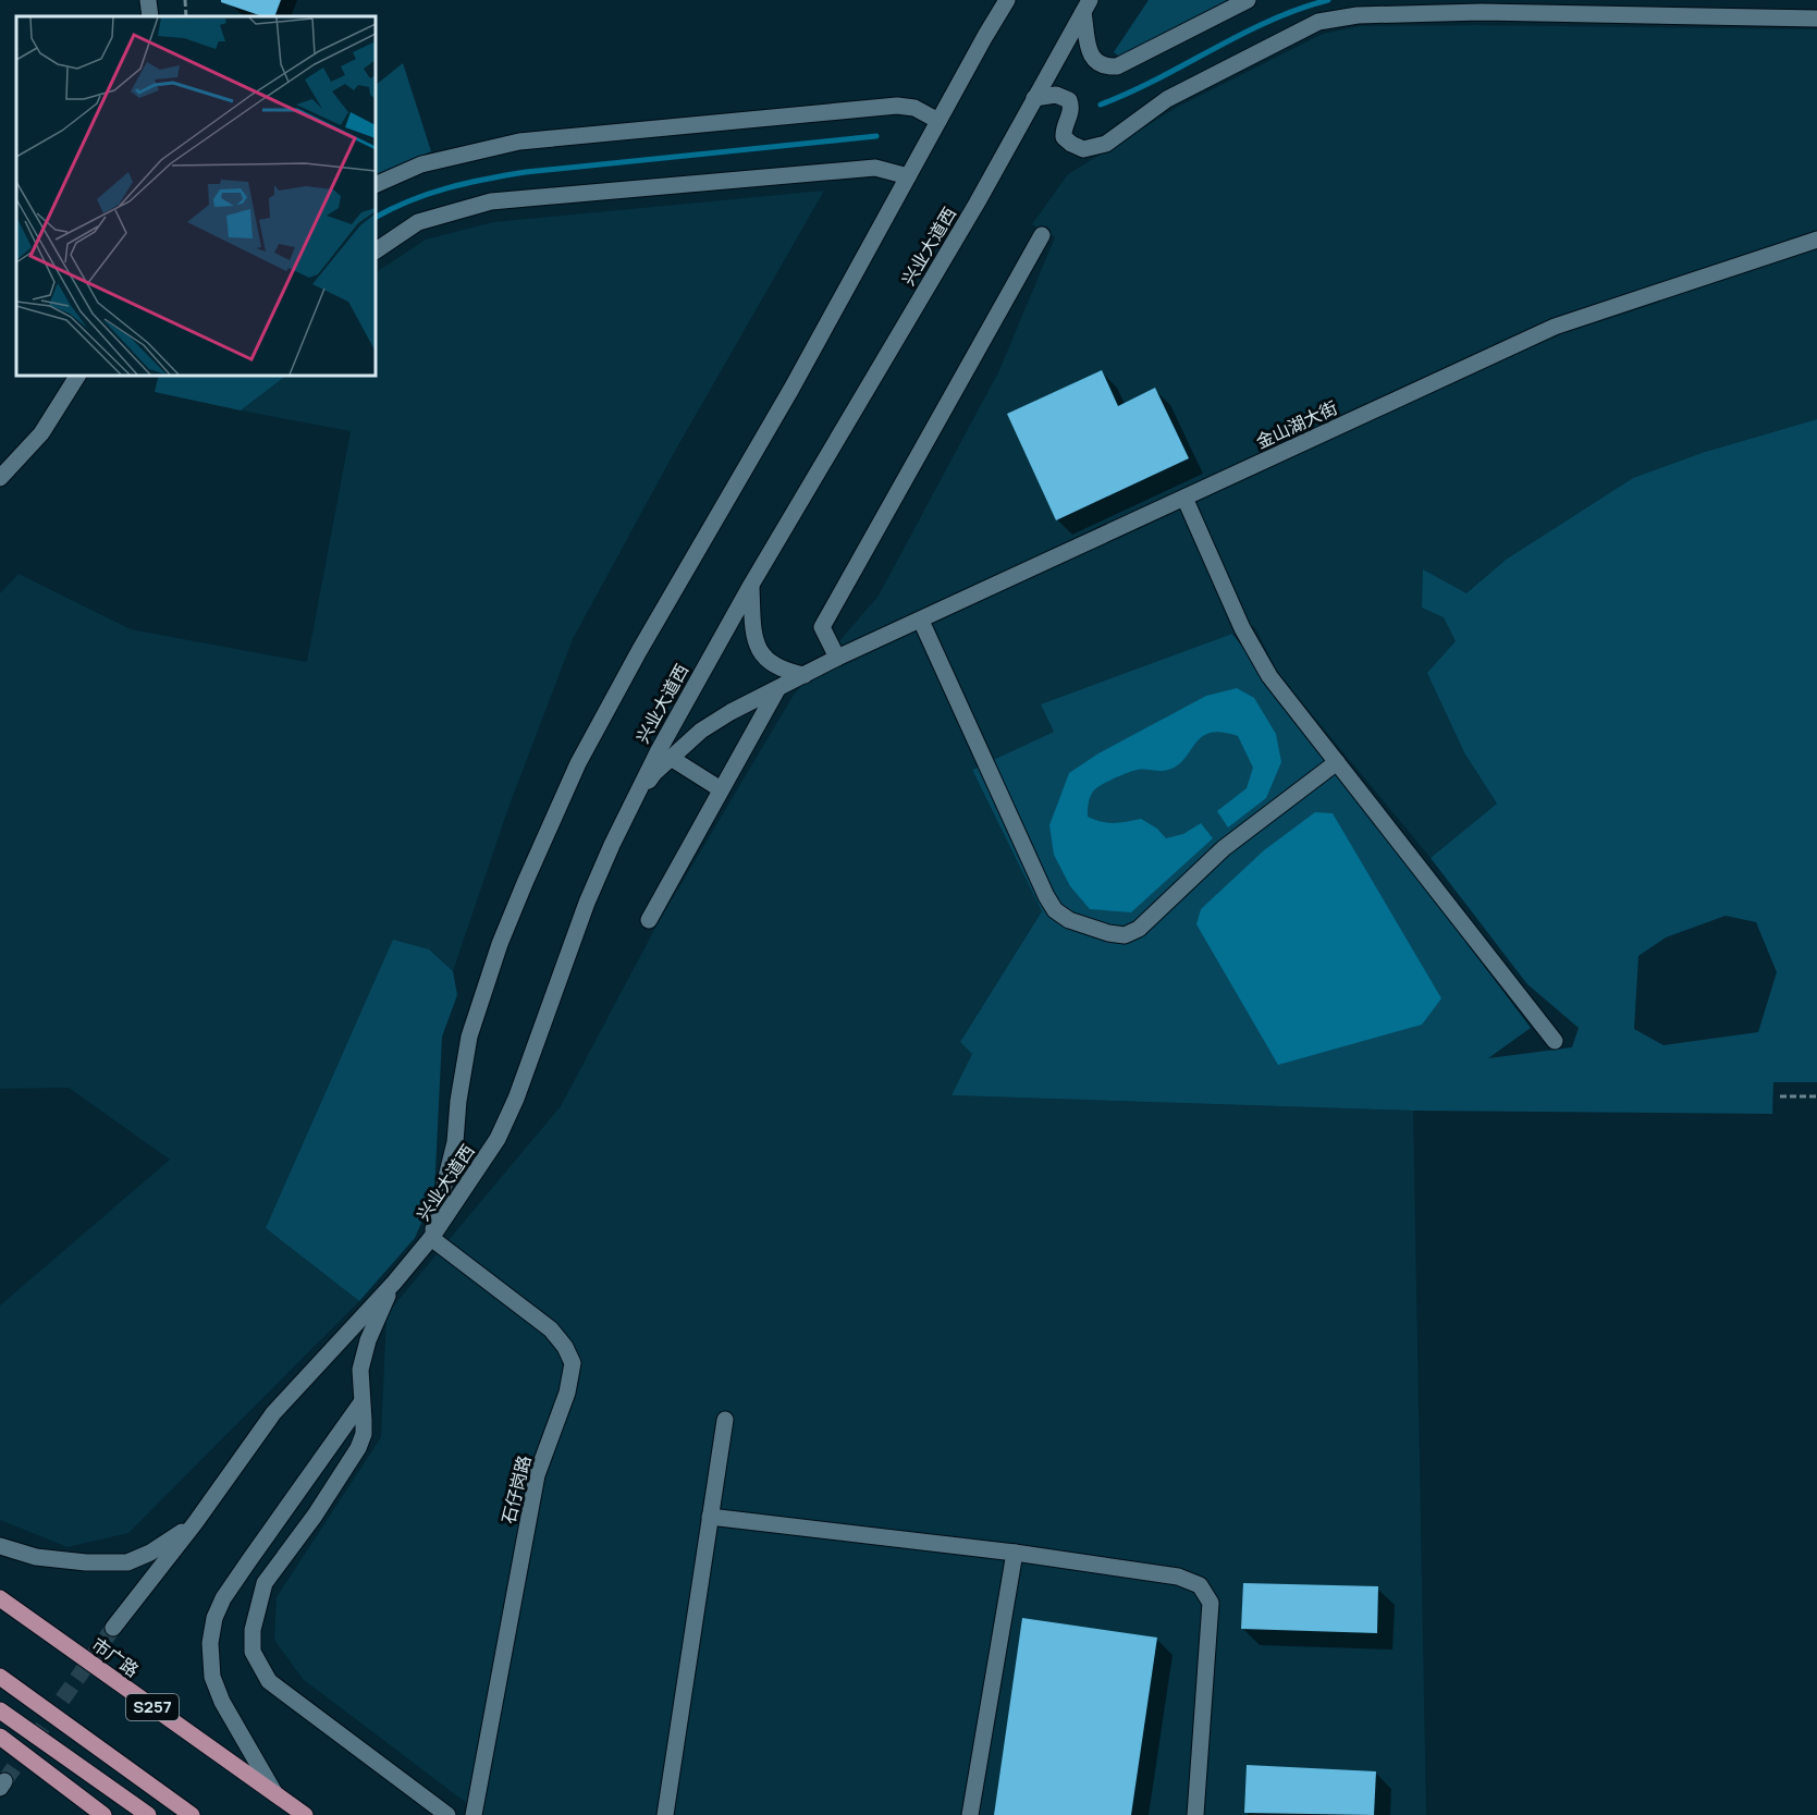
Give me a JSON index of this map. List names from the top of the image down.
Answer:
{
  "streets": {
    "main road": ["市广路", "S257"],
    "street": ["兴业大道西", "金山湖大街", "石仔岗路"]
  },
  "crossings": [
    ["兴业大道西", "金山湖大街"],
    ["兴业大道西", "石仔岗路"]
  ]
}
